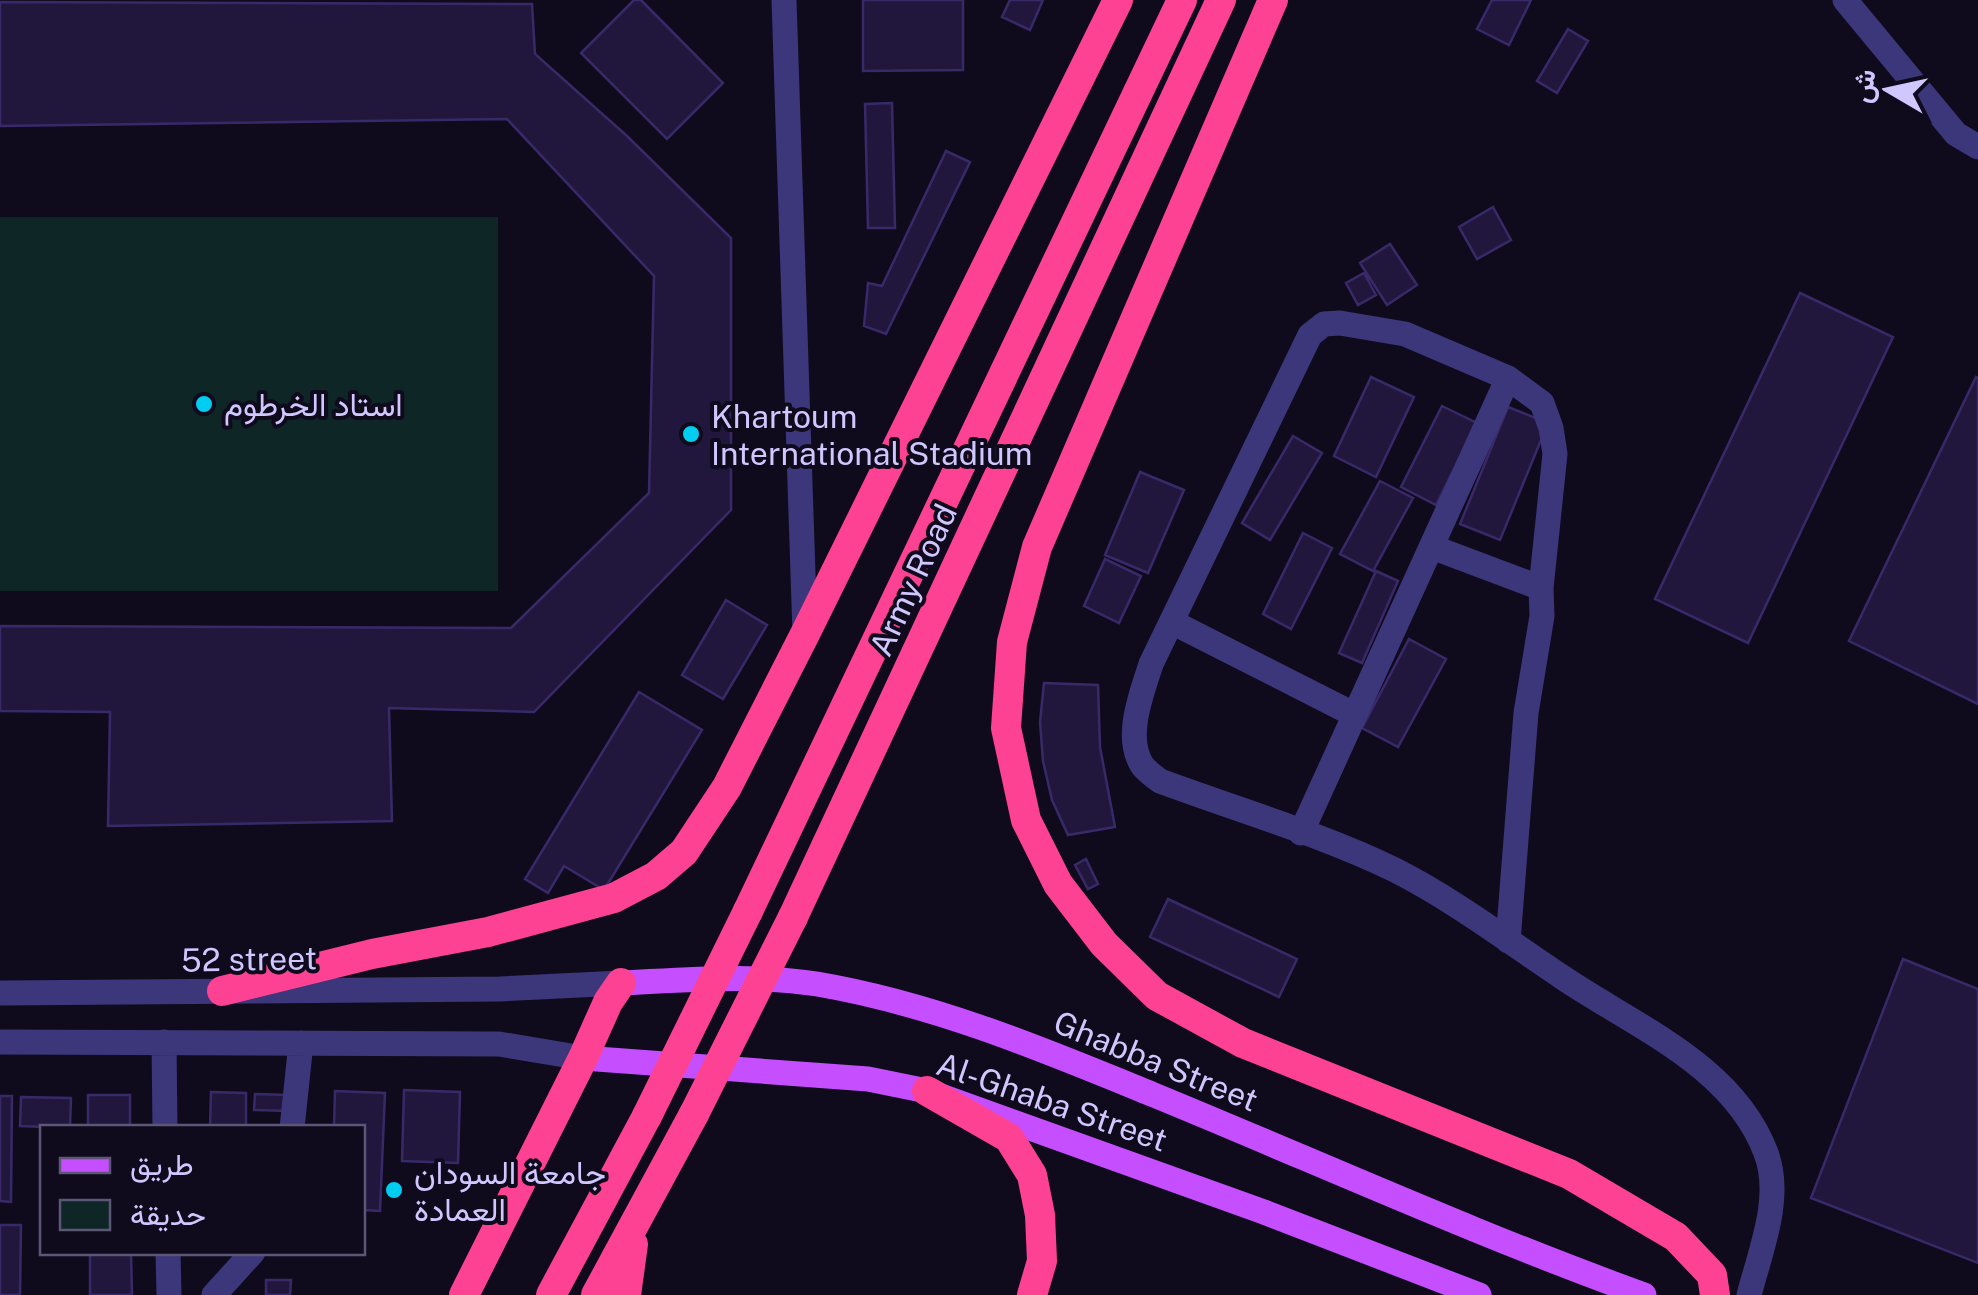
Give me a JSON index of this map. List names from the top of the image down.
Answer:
{
  "streets": {
    "highway": ["Army Road"],
    "main road": ["Ghabba Street", "Al-Ghaba Street"],
    "street": ["52 street"]
  },
  "crossings": [
    ["52 street", "Ghabba Street"]
  ],
  "places": ["استاد الخرطوم", "Khartoum International Stadium", "جامعة السودان العمادة"],
  "legend": ["طريق", "حديقة"],
  "north": "left"
}
